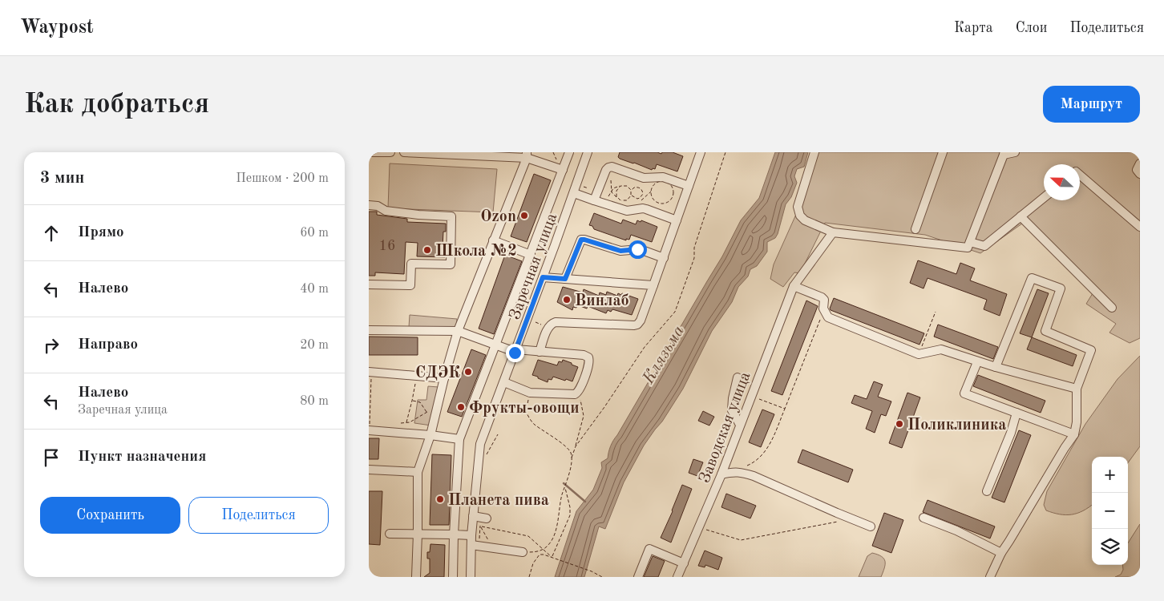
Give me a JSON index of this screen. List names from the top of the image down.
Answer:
{
  "streets": {
    "street": ["Заречная улица", "Заводская улица"]
  },
  "water": ["Клязьма"],
  "places": [
    "Ozon",
    "Школа №2",
    "Винлаб",
    "СДЭК",
    "Фрукты-овощи",
    "Поликлиника",
    "Планета пива"
  ],
  "house_numbers": ["16"],
  "north": "left",
  "page": {
    "header": "Waypost",
    "nav": ["Карта", "Слои", "Поделиться"],
    "buttons": [
      "Маршрут",
      ["Сохранить", "Поделиться"]
    ],
    "title": "Как добраться",
    "heading": ["3 мин", "Пешком · 200 m"],
    "list": [
      ["Прямо", "60 m"],
      ["Налево", "40 m"],
      ["Направо", "20 m"],
      ["Налево", "Заречная улица", "80 m"],
      "Пункт назначения"
    ],
    "map_buttons": ["+", "−"]
  }
}
